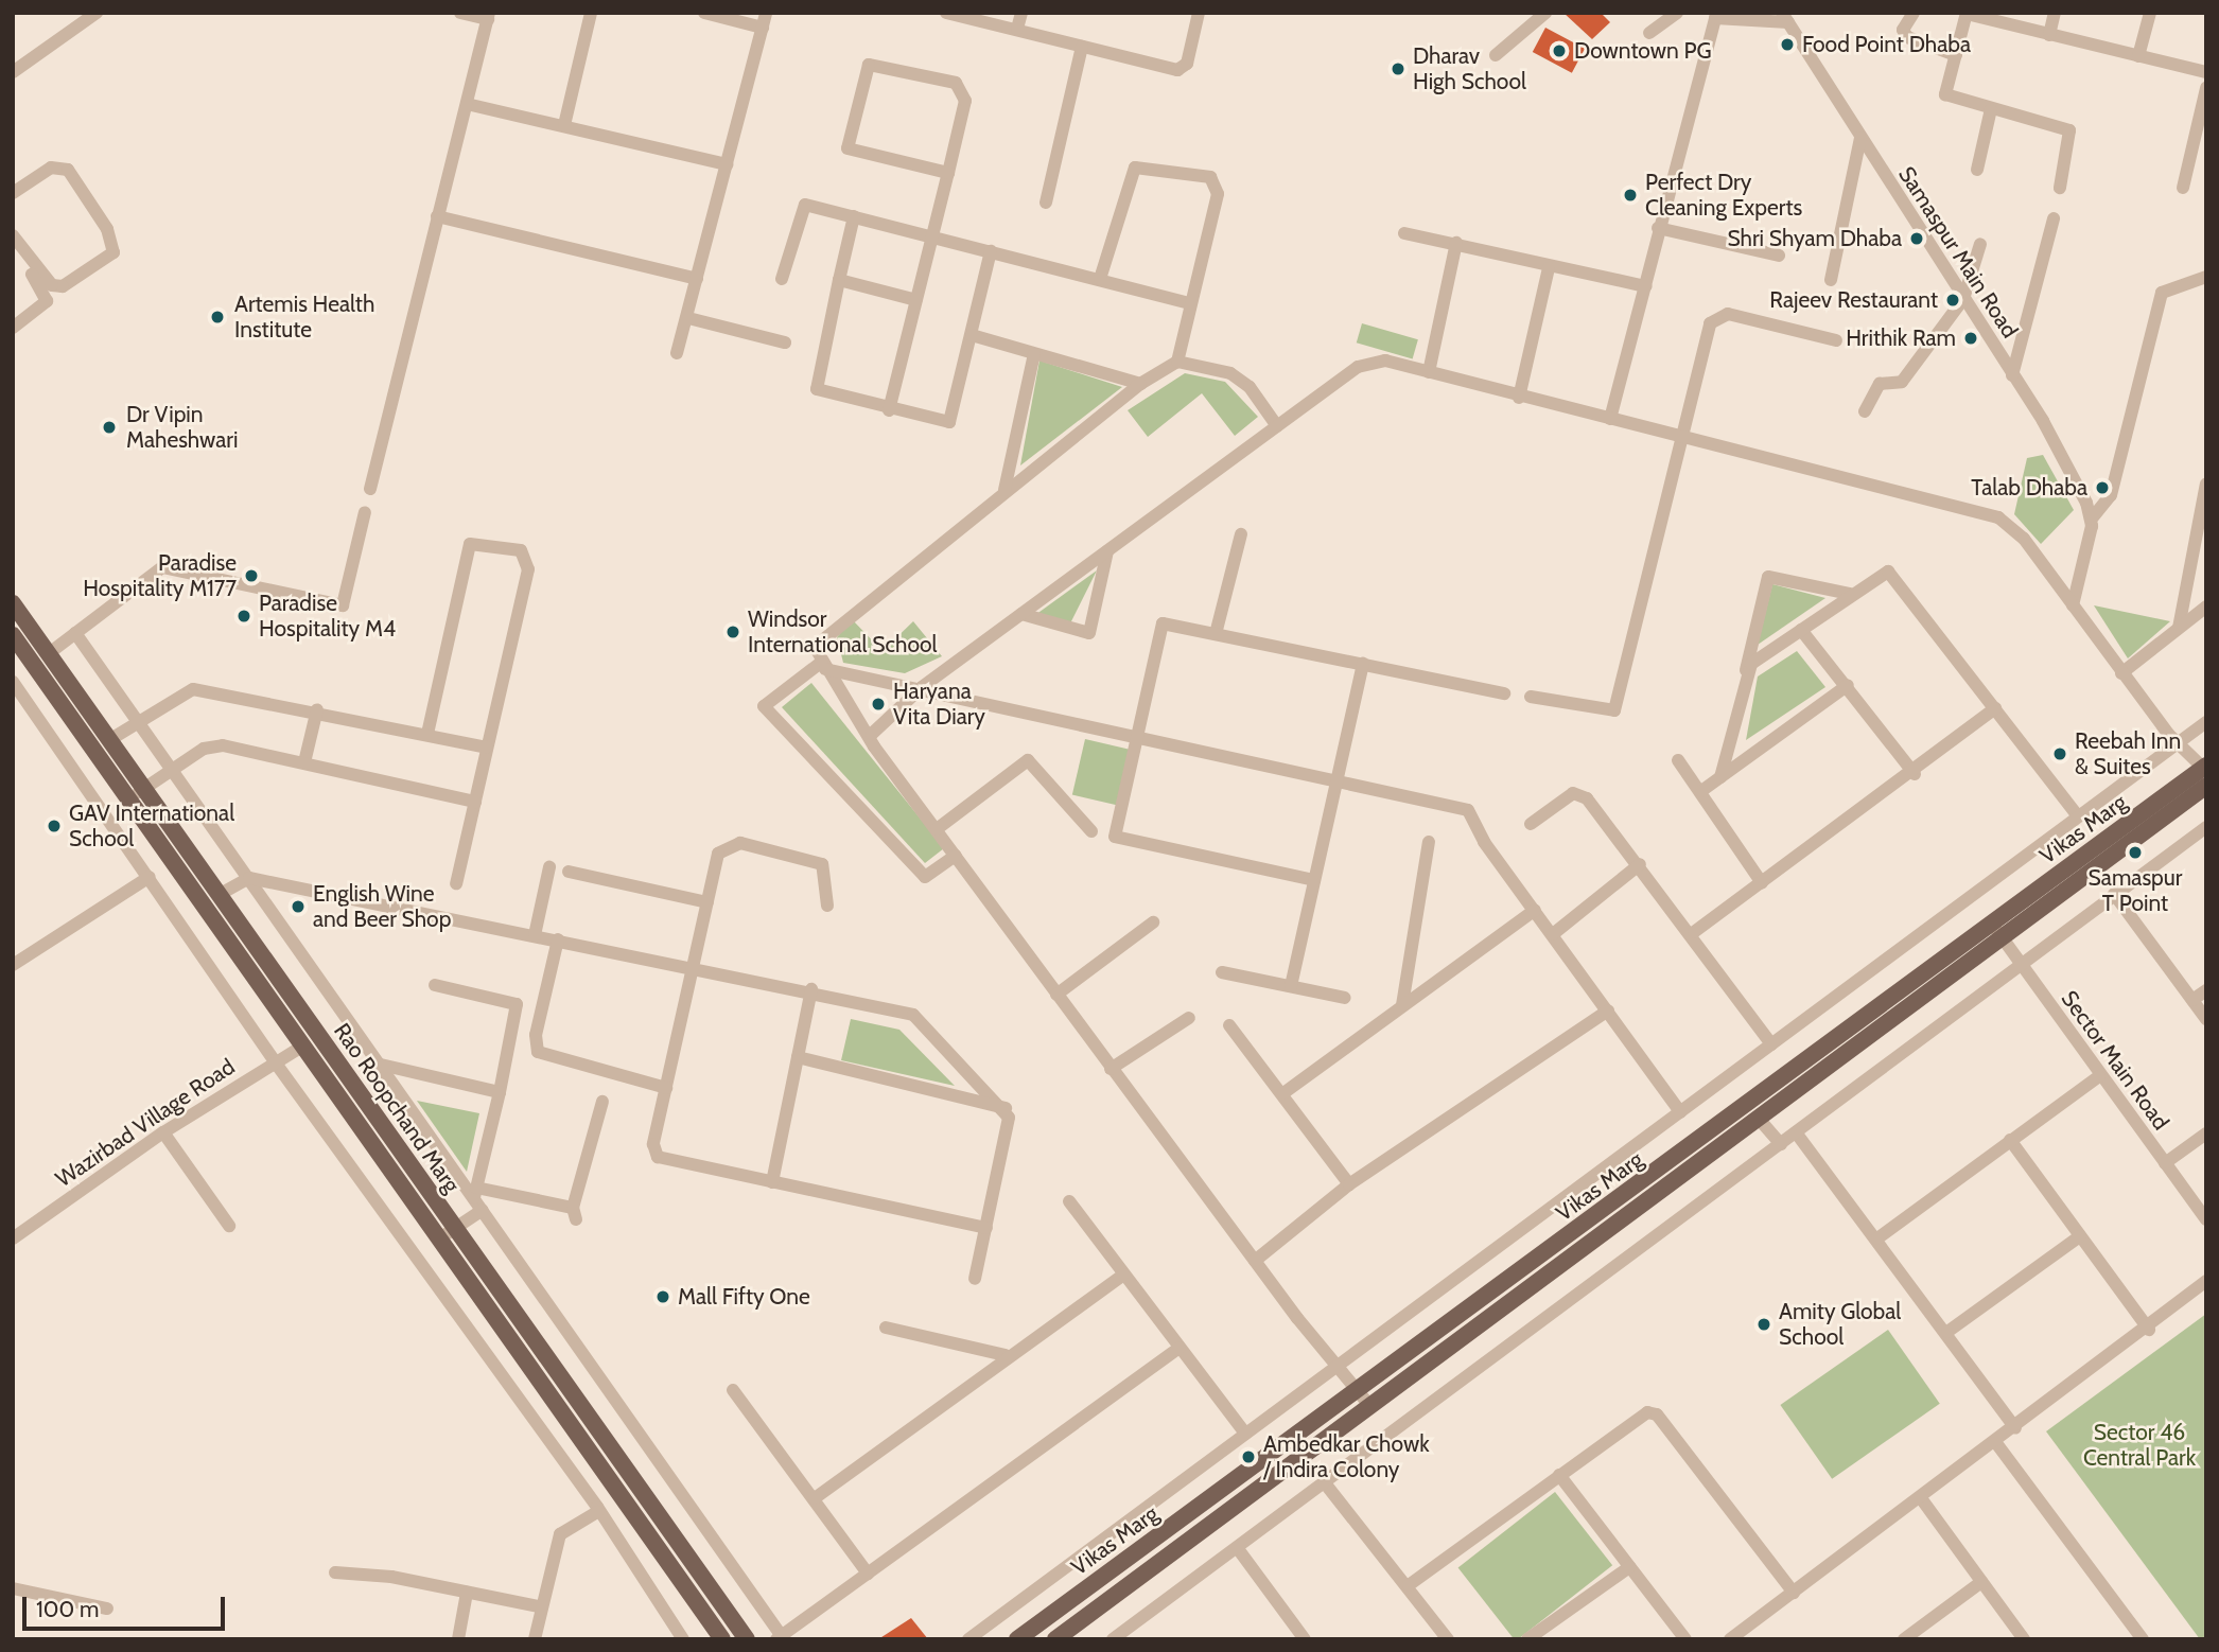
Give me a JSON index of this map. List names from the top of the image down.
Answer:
{
  "streets": {
    "main road": ["Vikas Marg", "Rao Roopchand Marg"],
    "street": ["Samaspur Main Road", "Sector Main Road", "Wazirbad Village Road"]
  },
  "crossings": [
    ["Vikas Marg", "Sector Main Road"],
    ["Rao Roopchand Marg", "Wazirbad Village Road"]
  ],
  "parks": ["Sector 46 Central Park"],
  "places": [
    "Food Point Dhaba",
    "Downtown PG",
    "Dharav High School",
    "Perfect Dry Cleaning Experts",
    "Shri Shyam Dhaba",
    "Rajeev Restaurant",
    "Artemis Health Institute",
    "Hrithik Ram",
    "Dr Vipin Maheshwari",
    "Talab Dhaba",
    "Paradise Hospitality M177",
    "Paradise Hospitality M4",
    "Windsor International School",
    "Haryana Vita Diary",
    "Reebah Inn & Suites",
    "GAV International School",
    "Samaspur T Point",
    "English Wine and Beer Shop",
    "Mall Fifty One",
    "Amity Global School",
    "Ambedkar Chowk / Indira Colony"
  ],
  "scale_bar": "100 m"
}
